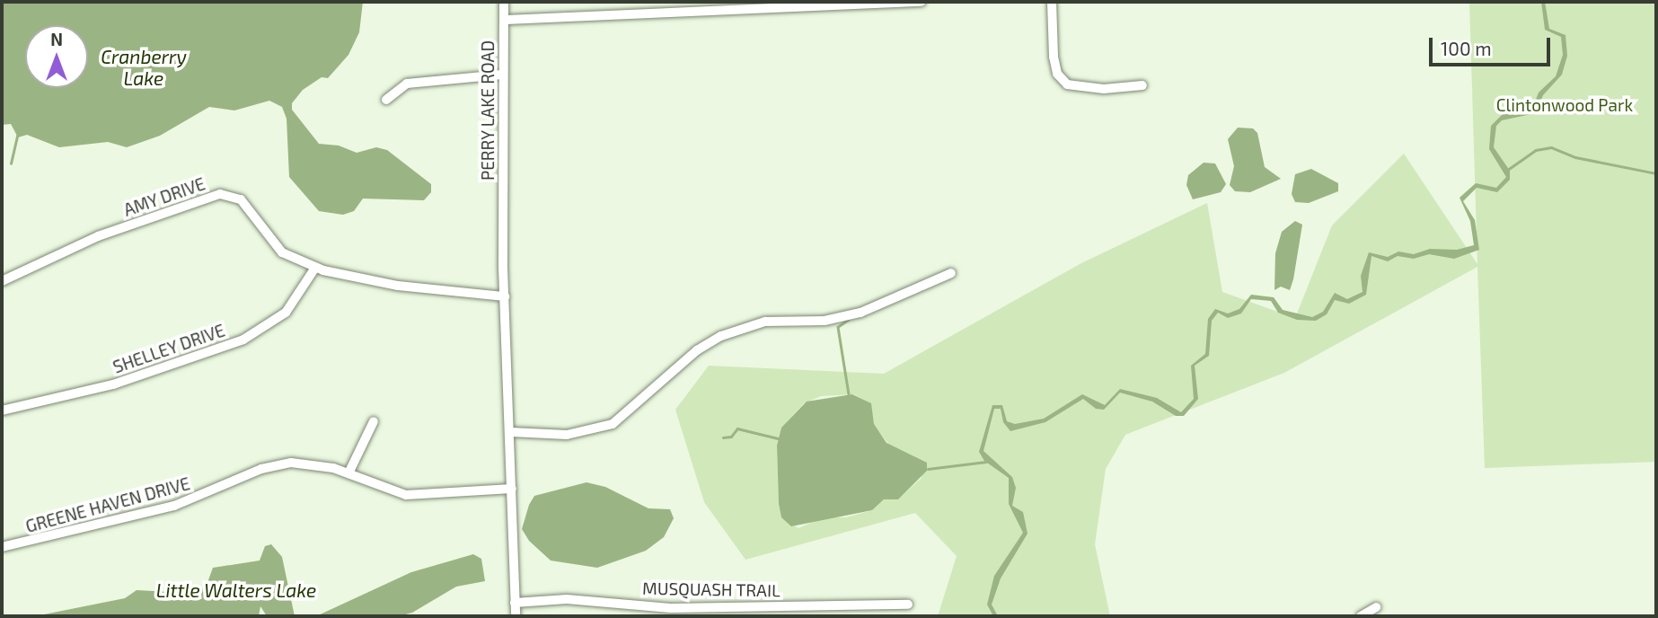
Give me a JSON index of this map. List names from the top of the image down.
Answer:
{
  "streets": {
    "street": [
      "PERRY LAKE ROAD",
      "AMY DRIVE",
      "SHELLEY DRIVE",
      "GREENE HAVEN DRIVE",
      "MUSQUASH TRAIL"
    ]
  },
  "crossings": [
    ["PERRY LAKE ROAD", "AMY DRIVE"],
    ["PERRY LAKE ROAD", "GREENE HAVEN DRIVE"],
    ["PERRY LAKE ROAD", "MUSQUASH TRAIL"],
    ["AMY DRIVE", "SHELLEY DRIVE"]
  ],
  "water": ["Cranberry Lake", "Little Walters Lake"],
  "parks": ["Clintonwood Park"],
  "scale_bar": "100 m",
  "north": "top"
}
